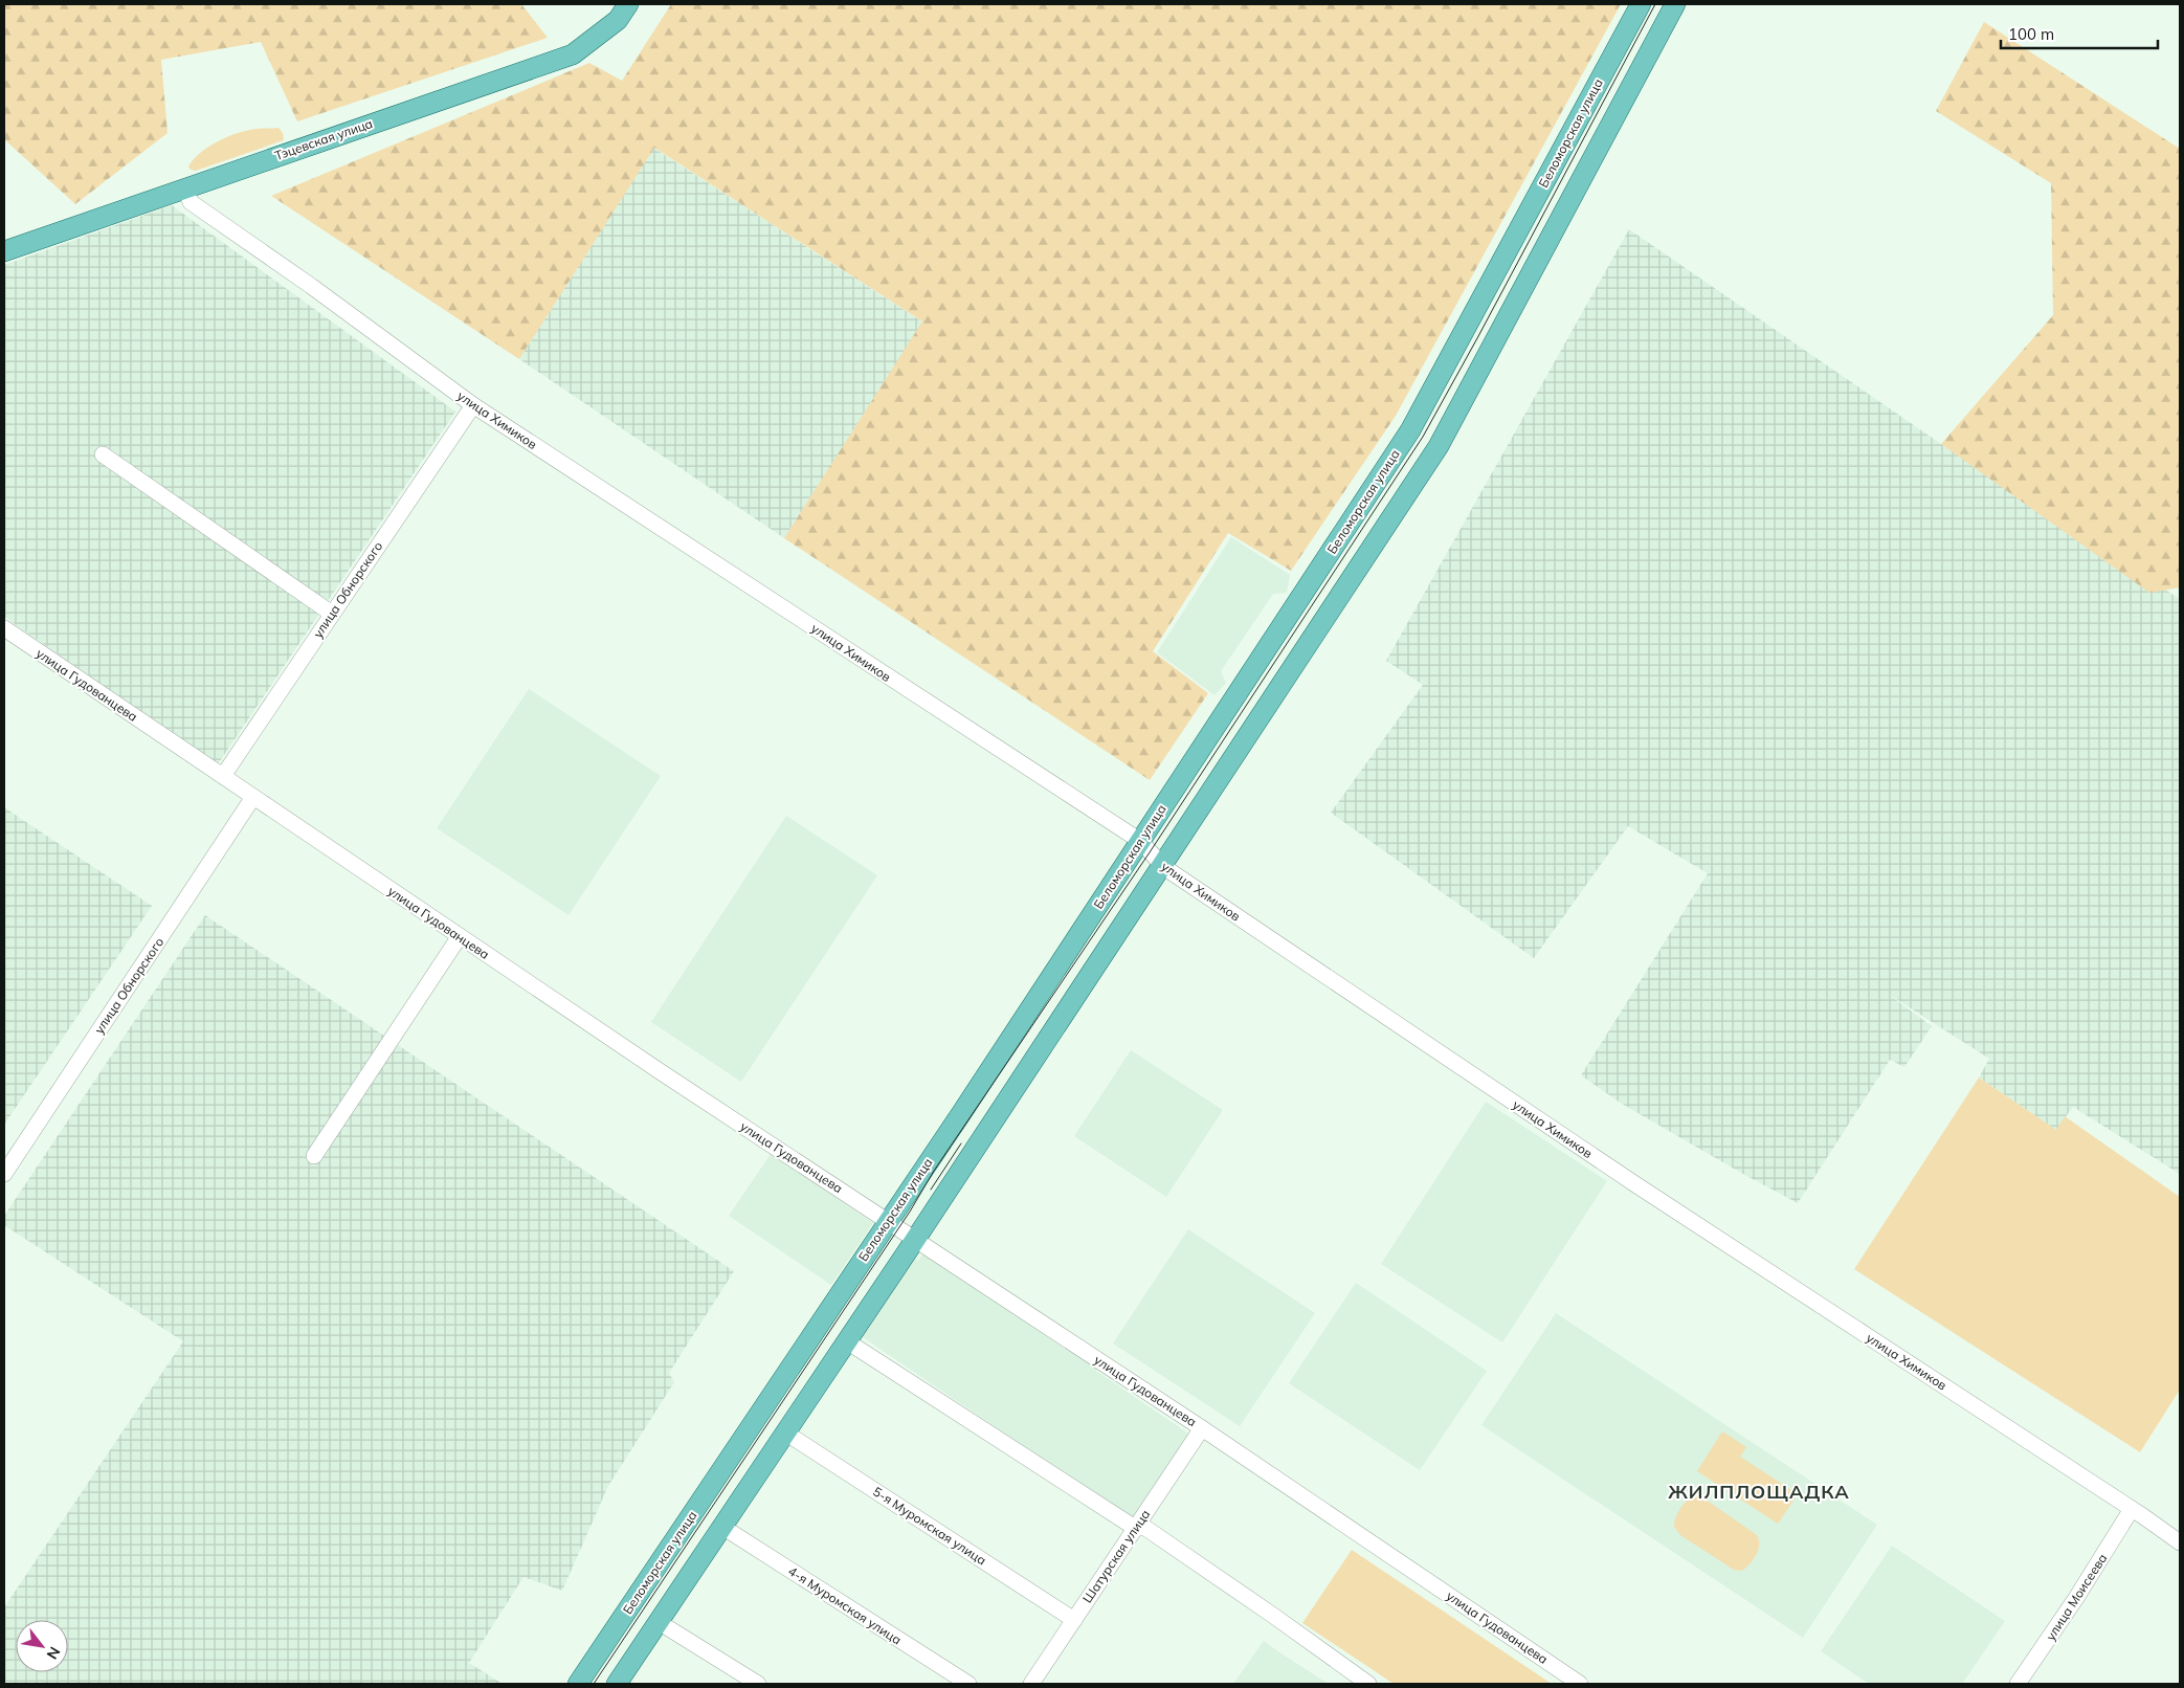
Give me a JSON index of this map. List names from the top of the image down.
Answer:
{
  "streets": {
    "main road": ["Беломорская улица", "Тэцевская улица"],
    "street": [
      "улица Химиков",
      "улица Обнорского",
      "улица Гудованцева",
      "5-я Муромская улица",
      "Шатурская улица",
      "улица Моисеева",
      "4-я Муромская улица"
    ]
  },
  "crossings": [
    ["Беломорская улица", "улица Химиков"],
    ["Беломорская улица", "улица Гудованцева"],
    ["Тэцевская улица", "улица Химиков"],
    ["улица Химиков", "улица Обнорского"],
    ["улица Химиков", "улица Моисеева"],
    ["улица Обнорского", "улица Гудованцева"],
    ["улица Гудованцева", "Шатурская улица"],
    ["5-я Муромская улица", "Шатурская улица"]
  ],
  "districts": ["ЖИЛПЛОЩАДКА"],
  "scale_bar": "100 m",
  "north": "bottom right"
}
